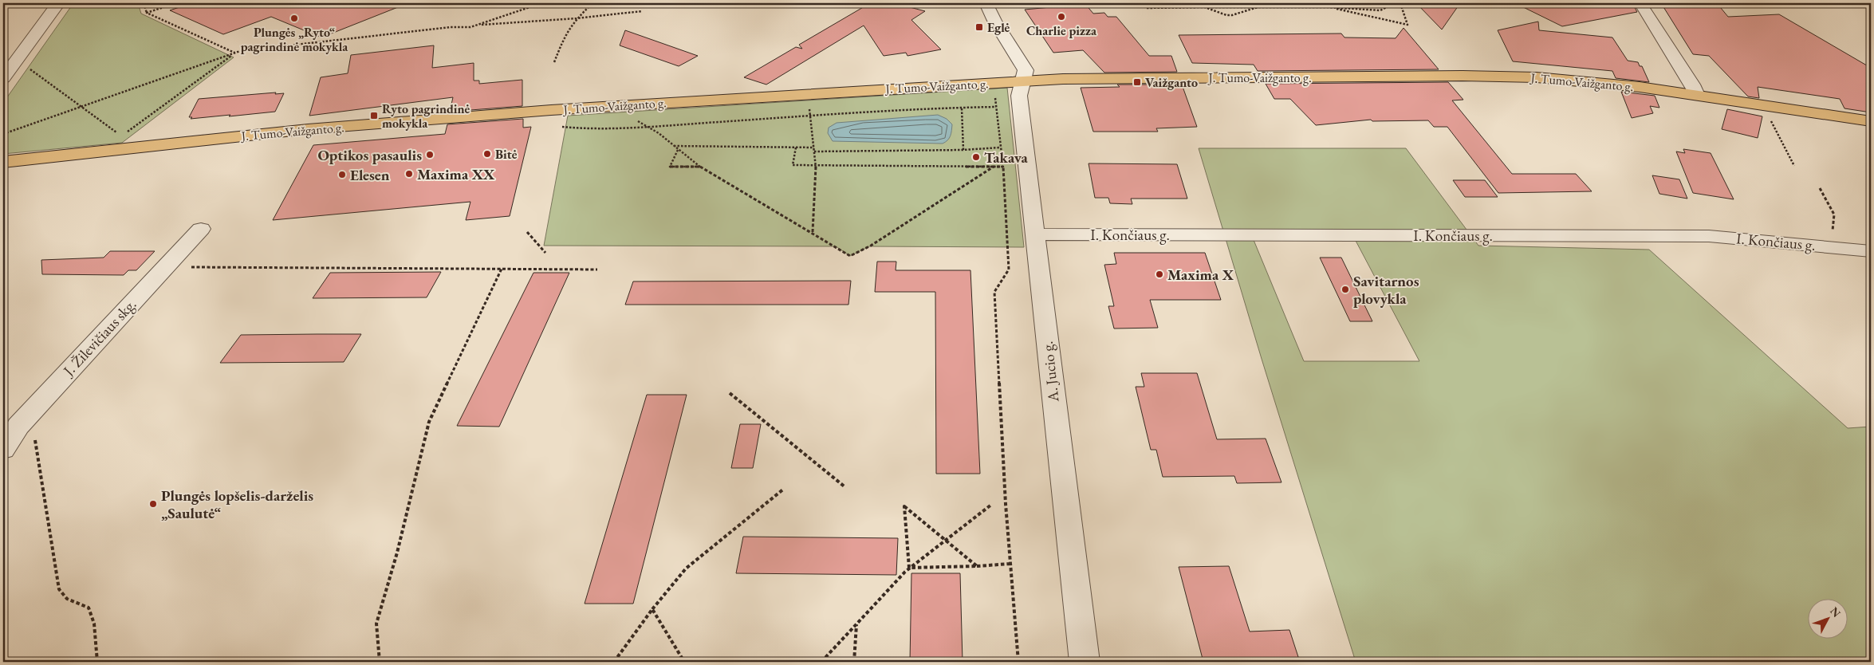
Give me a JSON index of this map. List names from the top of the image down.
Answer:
{
  "streets": {
    "main road": ["J. Tumo-Vaižganto g."],
    "street": ["I. Končiaus g.", "J. Žilevičiaus skg.", "A. Jucio g."]
  },
  "crossings": [
    ["J. Tumo-Vaižganto g.", "A. Jucio g."],
    ["I. Končiaus g.", "A. Jucio g."]
  ],
  "places": {
    "other": [
      "Charlie pizza",
      "Plungės „Ryto“ pagrindinė mokykla",
      "Bitė",
      "Optikos pasaulis",
      "Takava",
      "Maxima XX",
      "Elesen",
      "Maxima X",
      "Savitarnos plovykla",
      "Plungės lopšelis-darželis „Saulutė“"
    ],
    "transit": ["Eglė", "Vaižganto", "Ryto pagrindinė mokykla"]
  },
  "north": "top right"
}
